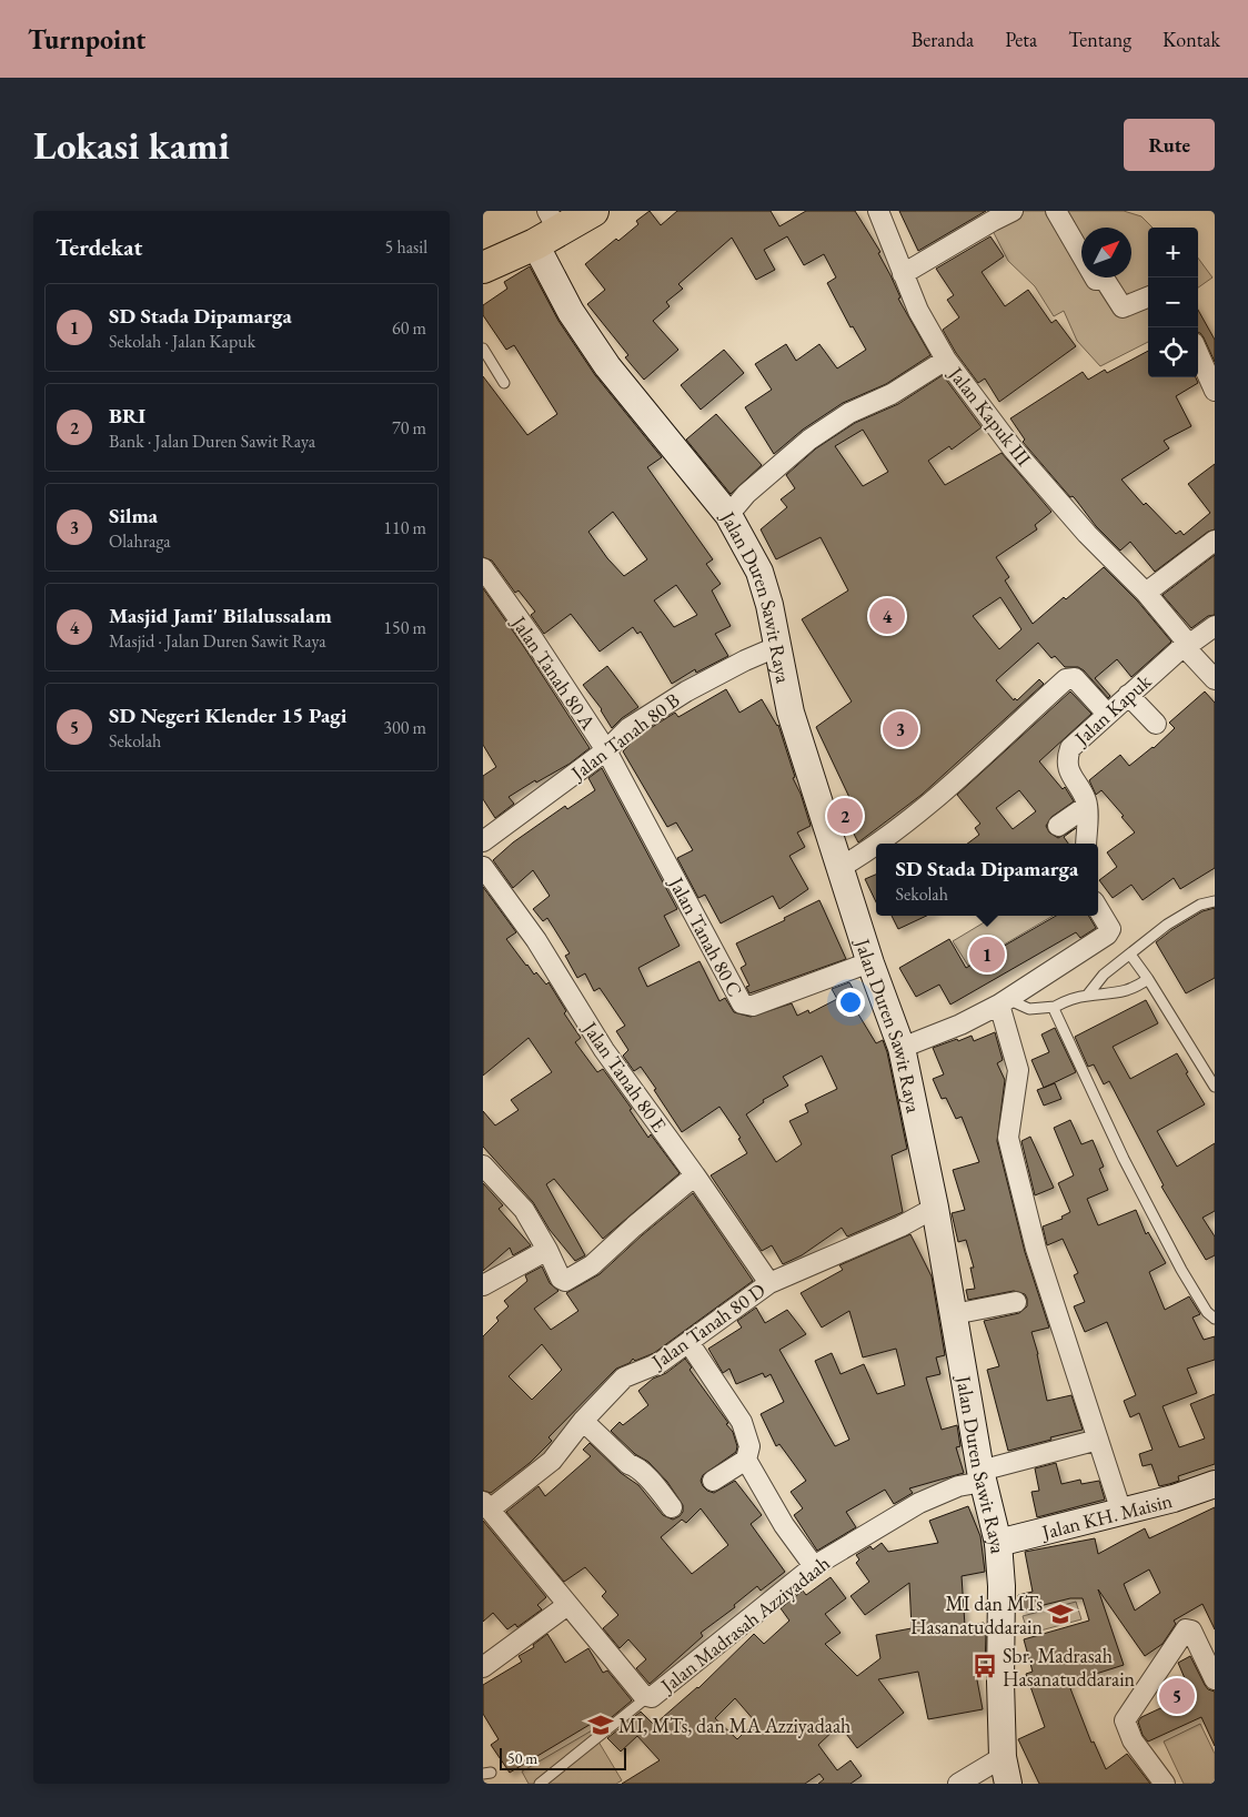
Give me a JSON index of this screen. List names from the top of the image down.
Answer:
{
  "streets": {
    "street": [
      "Jalan Kapuk III",
      "Jalan Duren Sawit Raya",
      "Jalan Tanah 80 A",
      "Jalan Kapuk",
      "Jalan Tanah 80 B",
      "Jalan Tanah 80 C",
      "Jalan Tanah 80 E",
      "Jalan Tanah 80 D",
      "Jalan KH. Maisin",
      "Jalan Madrasah Azziyadaah"
    ]
  },
  "crossings": [
    ["Jalan Duren Sawit Raya", "Jalan Tanah 80 B"],
    ["Jalan Duren Sawit Raya", "Jalan Tanah 80 C"],
    ["Jalan Duren Sawit Raya", "Jalan Tanah 80 D"],
    ["Jalan Duren Sawit Raya", "Jalan KH. Maisin"],
    ["Jalan Duren Sawit Raya", "Jalan Madrasah Azziyadaah"],
    ["Jalan Tanah 80 A", "Jalan Tanah 80 B"],
    ["Jalan Tanah 80 A", "Jalan Tanah 80 C"],
    ["Jalan Tanah 80 B", "Jalan Tanah 80 C"],
    ["Jalan Tanah 80 E", "Jalan Tanah 80 D"],
    ["Jalan Tanah 80 D", "Jalan Madrasah Azziyadaah"]
  ],
  "places": {
    "school or university": ["MI dan MTs Hasanatuddarain", "MI, MTs, dan MA Azziyadaah"],
    "bus stop": ["Sbr. Madrasah Hasanatuddarain"]
  },
  "scale_bar": "50 m",
  "north": "top right",
  "page": {
    "header": "Turnpoint",
    "nav": [
      "Beranda",
      "Peta",
      "Tentang",
      "Kontak"
    ],
    "buttons": "Rute",
    "title": "Lokasi kami",
    "heading": ["Terdekat", "5 hasil"],
    "map_buttons": ["+", "−"],
    "list": [
      {
        "mark": "1",
        "name": "SD Stada Dipamarga",
        "note": "Sekolah · Jalan Kapuk",
        "value": "60 m"
      },
      {
        "mark": "2",
        "name": "BRI",
        "note": "Bank · Jalan Duren Sawit Raya",
        "value": "70 m"
      },
      {
        "mark": "3",
        "name": "Silma",
        "note": "Olahraga",
        "value": "110 m"
      },
      {
        "mark": "4",
        "name": "Masjid Jami' Bilalussalam",
        "note": "Masjid · Jalan Duren Sawit Raya",
        "value": "150 m"
      },
      {
        "mark": "5",
        "name": "SD Negeri Klender 15 Pagi",
        "note": "Sekolah",
        "value": "300 m"
      }
    ],
    "pins": [
      "4",
      "3",
      "2",
      "1",
      "5"
    ],
    "popup": ["SD Stada Dipamarga", "Sekolah"],
    "scale": "50 m"
  }
}
